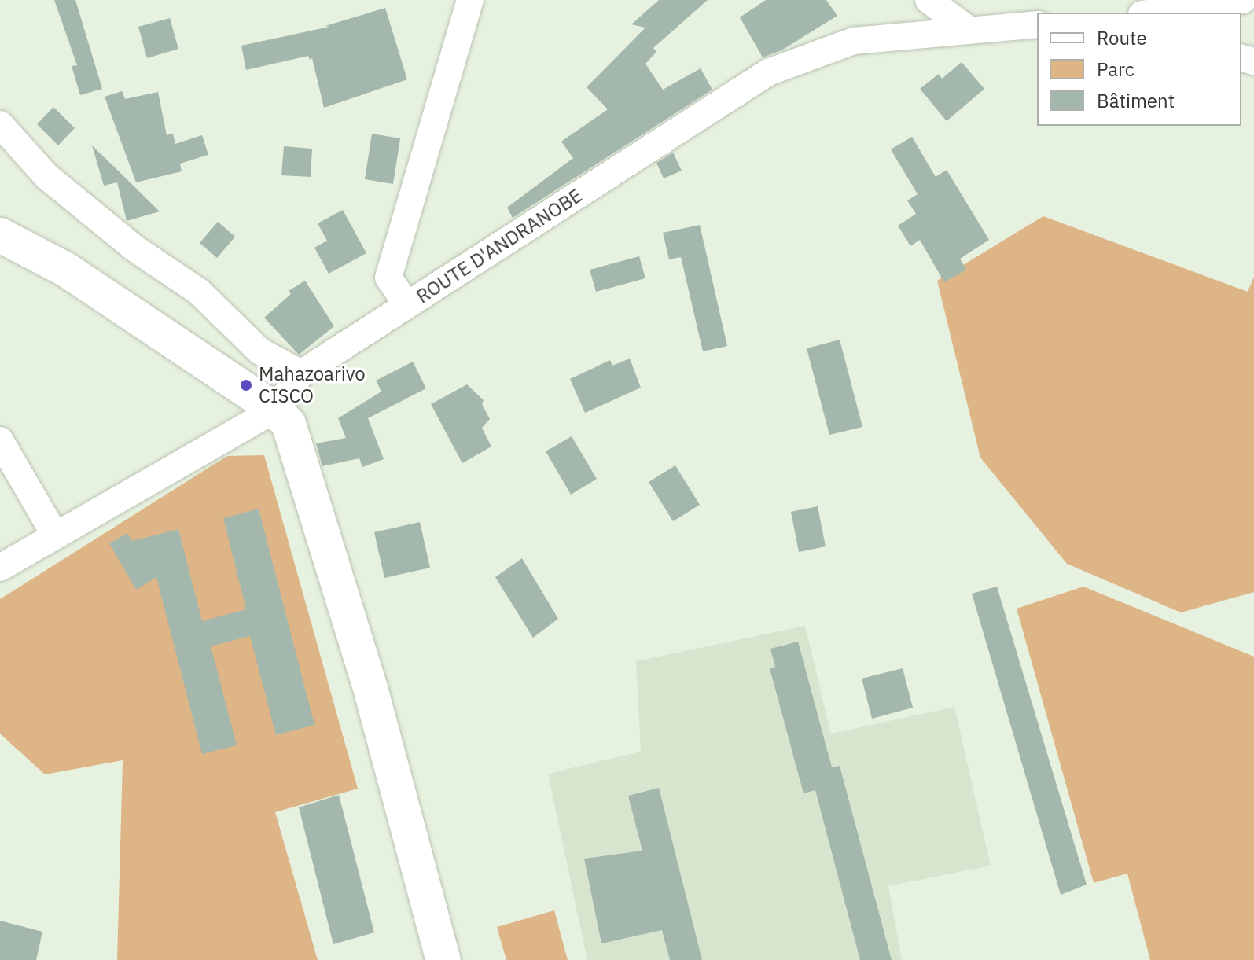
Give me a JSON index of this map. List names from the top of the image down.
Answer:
{
  "streets": {
    "street": ["ROUTE D'ANDRANOBE"]
  },
  "places": ["Mahazoarivo CISCO"],
  "legend": ["Route", "Parc", "Bâtiment"]
}
